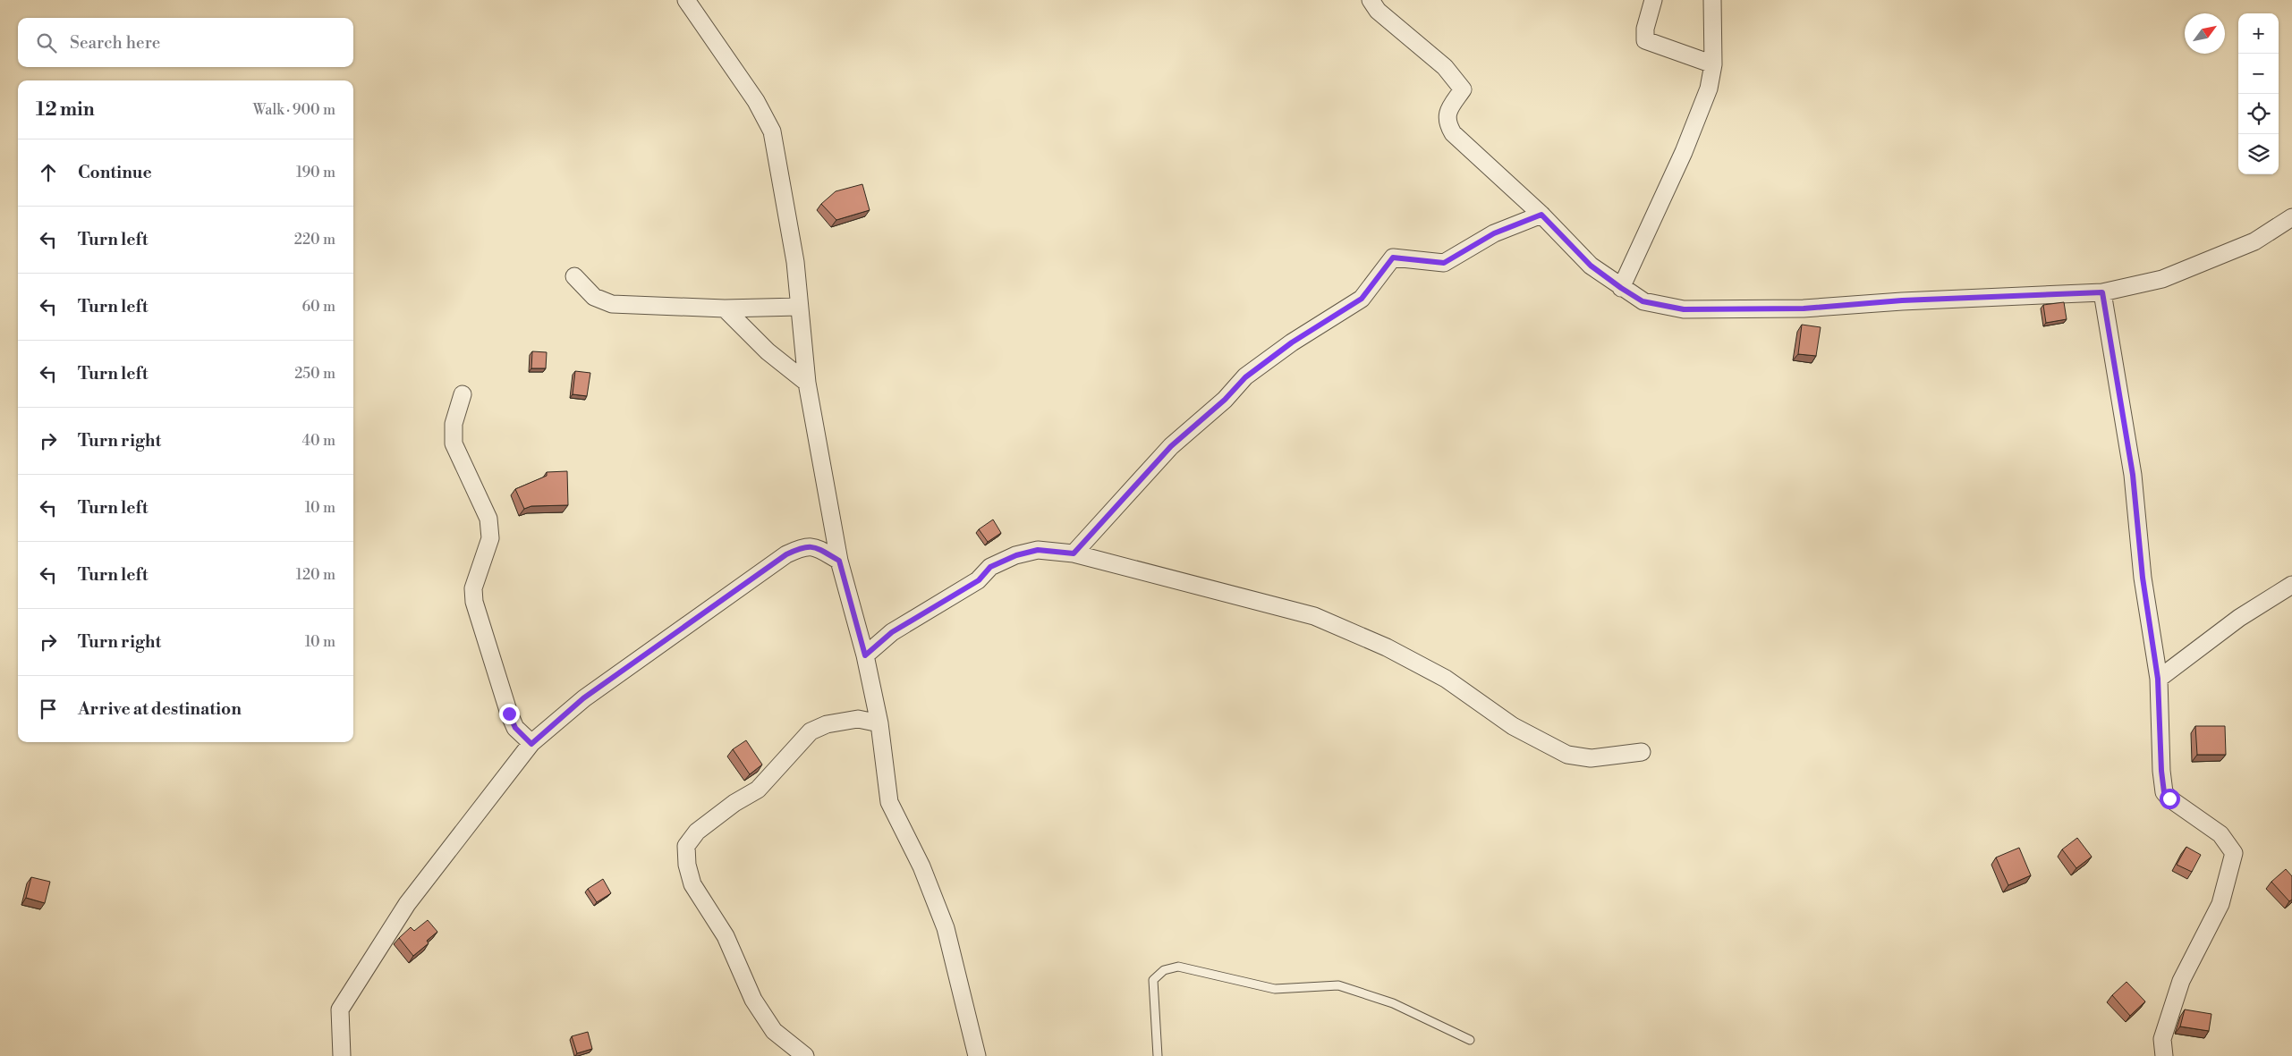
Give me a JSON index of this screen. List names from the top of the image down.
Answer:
{
  "north": "top right",
  "page": {
    "map_buttons": ["+", "−"],
    "search": "Search here",
    "heading": ["12 min", "Walk · 900 m"],
    "list": [
      ["Continue", "190 m"],
      ["Turn left", "220 m"],
      ["Turn left", "60 m"],
      ["Turn left", "250 m"],
      ["Turn right", "40 m"],
      ["Turn left", "10 m"],
      ["Turn left", "120 m"],
      ["Turn right", "10 m"],
      "Arrive at destination"
    ]
  }
}
